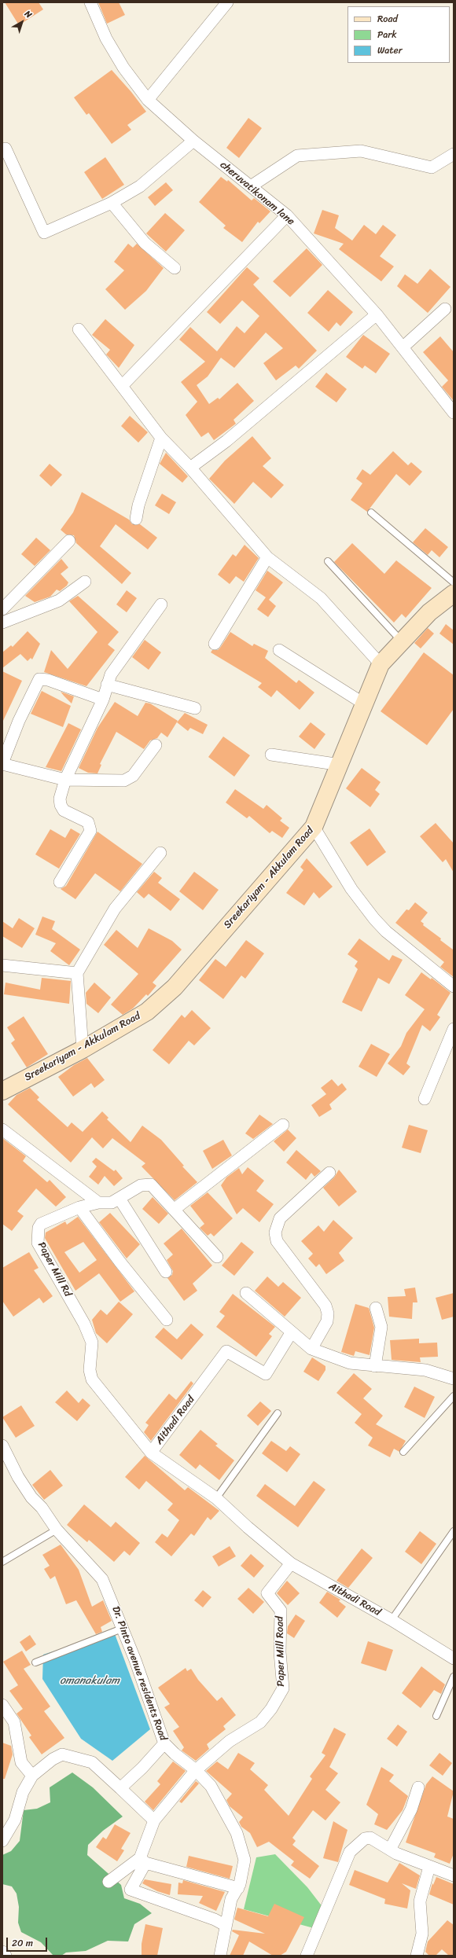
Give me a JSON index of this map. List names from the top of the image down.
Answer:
{
  "streets": {
    "main road": ["Sreekariyam - Akkulam Road"],
    "street": [
      "cheruvatikonam lane",
      "Paper Mill Rd",
      "Aithadi Road",
      "Paper Mill Road",
      "Dr. Pinto avenue residents Road"
    ]
  },
  "crossings": [
    ["Paper Mill Rd", "Aithadi Road"],
    ["Aithadi Road", "Paper Mill Road"],
    ["Paper Mill Road", "Dr. Pinto avenue residents Road"]
  ],
  "water": ["omanakulam"],
  "legend": ["Road", "Park", "Water"],
  "scale_bar": "20 m",
  "north": "top right"
}
